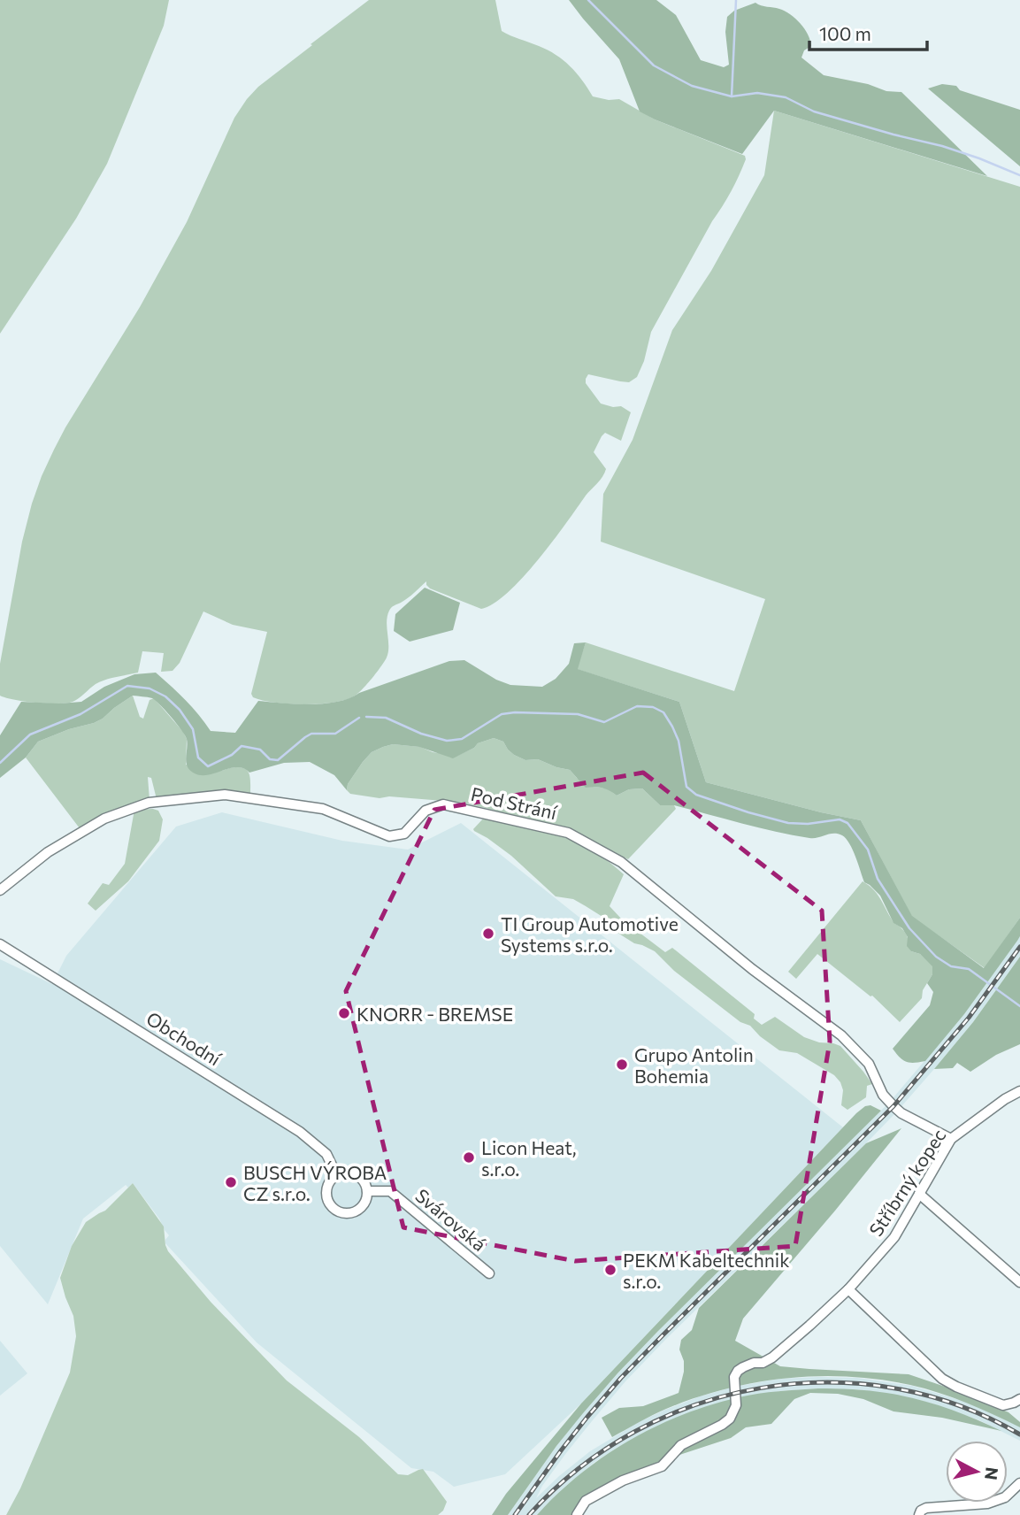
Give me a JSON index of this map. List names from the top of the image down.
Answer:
{
  "streets": {
    "street": [
      "Pod Strání",
      "Obchodní",
      "Stříbrný kopec",
      "Svárovská"
    ]
  },
  "crossings": [
    ["Pod Strání", "Stříbrný kopec"],
    ["Obchodní", "Svárovská"]
  ],
  "places": [
    "TI Group Automotive Systems s.r.o.",
    "KNORR - BREMSE",
    "Grupo Antolin Bohemia",
    "Licon Heat, s.r.o.",
    "BUSCH VÝROBA CZ s.r.o.",
    "PEKM Kabeltechnik s.r.o."
  ],
  "scale_bar": "100 m",
  "north": "right"
}
